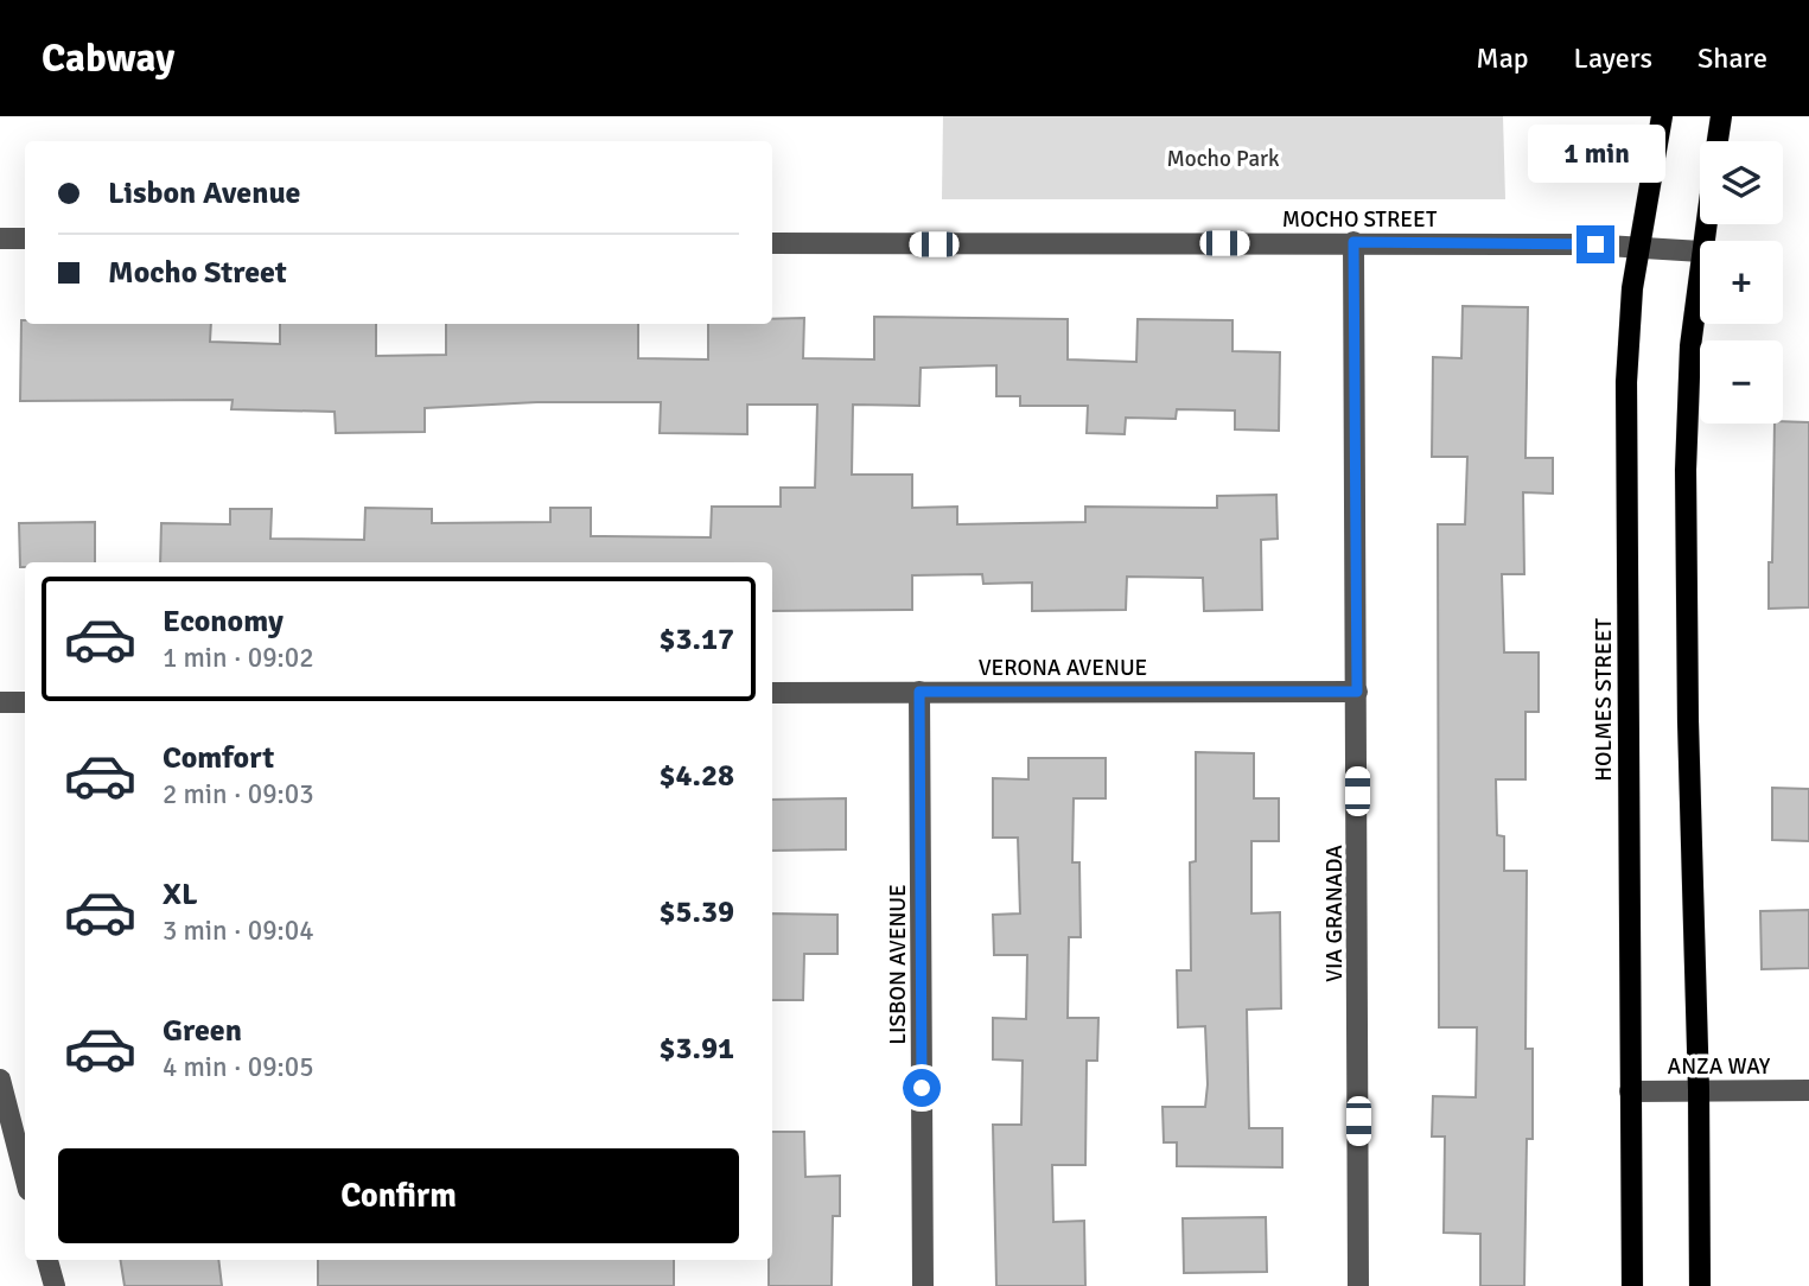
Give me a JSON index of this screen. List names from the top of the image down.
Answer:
{
  "streets": {
    "main road": ["HOLMES STREET"],
    "street": [
      "MOCHO STREET",
      "VERONA AVENUE",
      "VIA GRANADA",
      "LISBON AVENUE",
      "ANZA WAY"
    ]
  },
  "crossings": [
    ["MOCHO STREET", "HOLMES STREET"],
    ["MOCHO STREET", "VIA GRANADA"],
    ["VERONA AVENUE", "VIA GRANADA"],
    ["VERONA AVENUE", "LISBON AVENUE"],
    ["HOLMES STREET", "ANZA WAY"]
  ],
  "parks": ["Mocho Park"],
  "page": {
    "header": "Cabway",
    "nav": ["Map", "Layers", "Share"],
    "bubble": "1 min",
    "map_buttons": ["+", "−"],
    "banner": ["Lisbon Avenue", "Mocho Street"],
    "list": [
      {
        "name": "Economy",
        "note": "1 min · 09:02",
        "value": "$3.17"
      },
      {
        "name": "Comfort",
        "note": "2 min · 09:03",
        "value": "$4.28"
      },
      {
        "name": "XL",
        "note": "3 min · 09:04",
        "value": "$5.39"
      },
      {
        "name": "Green",
        "note": "4 min · 09:05",
        "value": "$3.91"
      }
    ],
    "buttons": "Confirm"
  }
}
